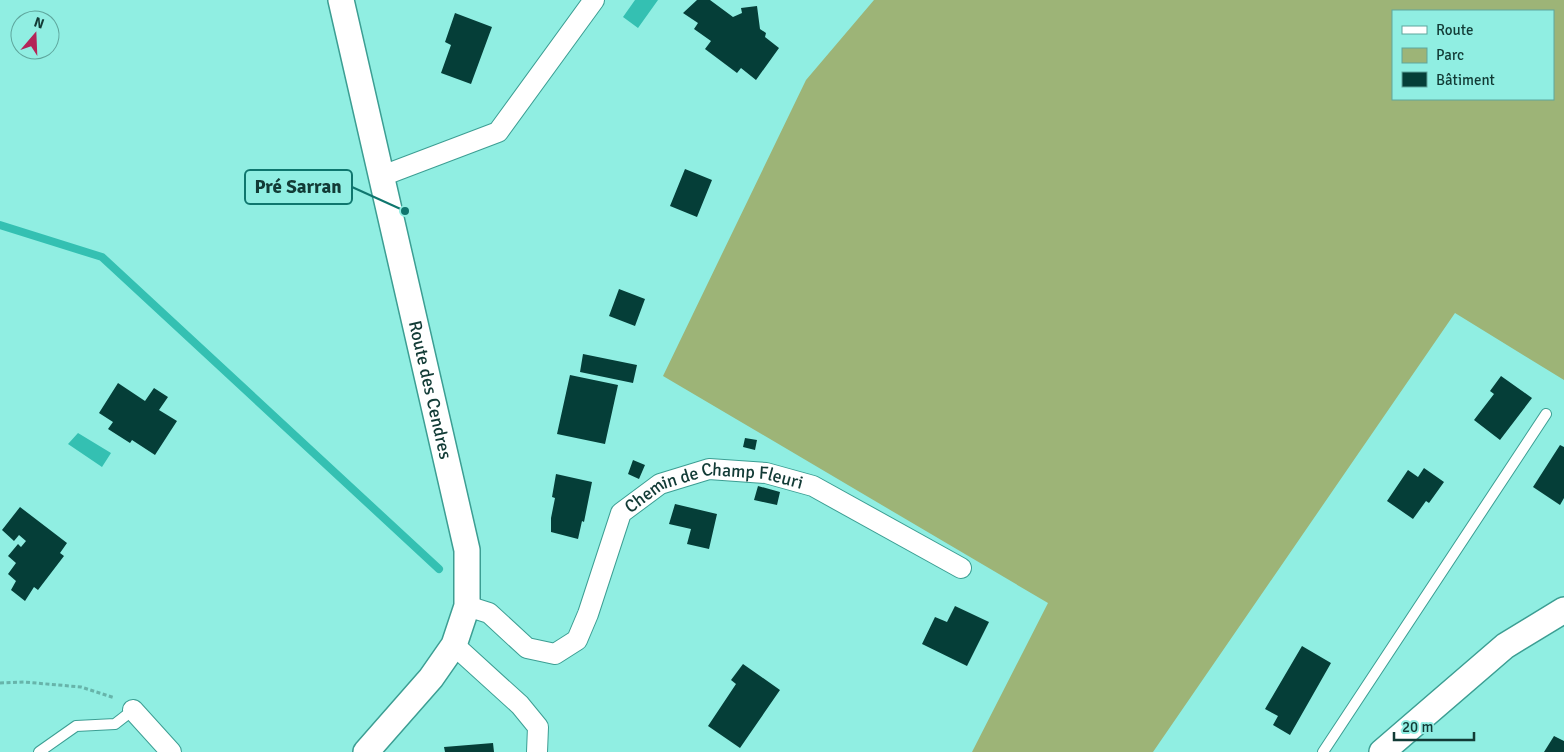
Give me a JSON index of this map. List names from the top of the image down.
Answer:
{
  "streets": {
    "street": ["Route des Cendres", "Chemin de Champ Fleuri"]
  },
  "crossings": [
    ["Route des Cendres", "Chemin de Champ Fleuri"]
  ],
  "places": ["Pré Sarran"],
  "legend": ["Route", "Parc", "Bâtiment"],
  "scale_bar": "20 m",
  "north": "top"
}
